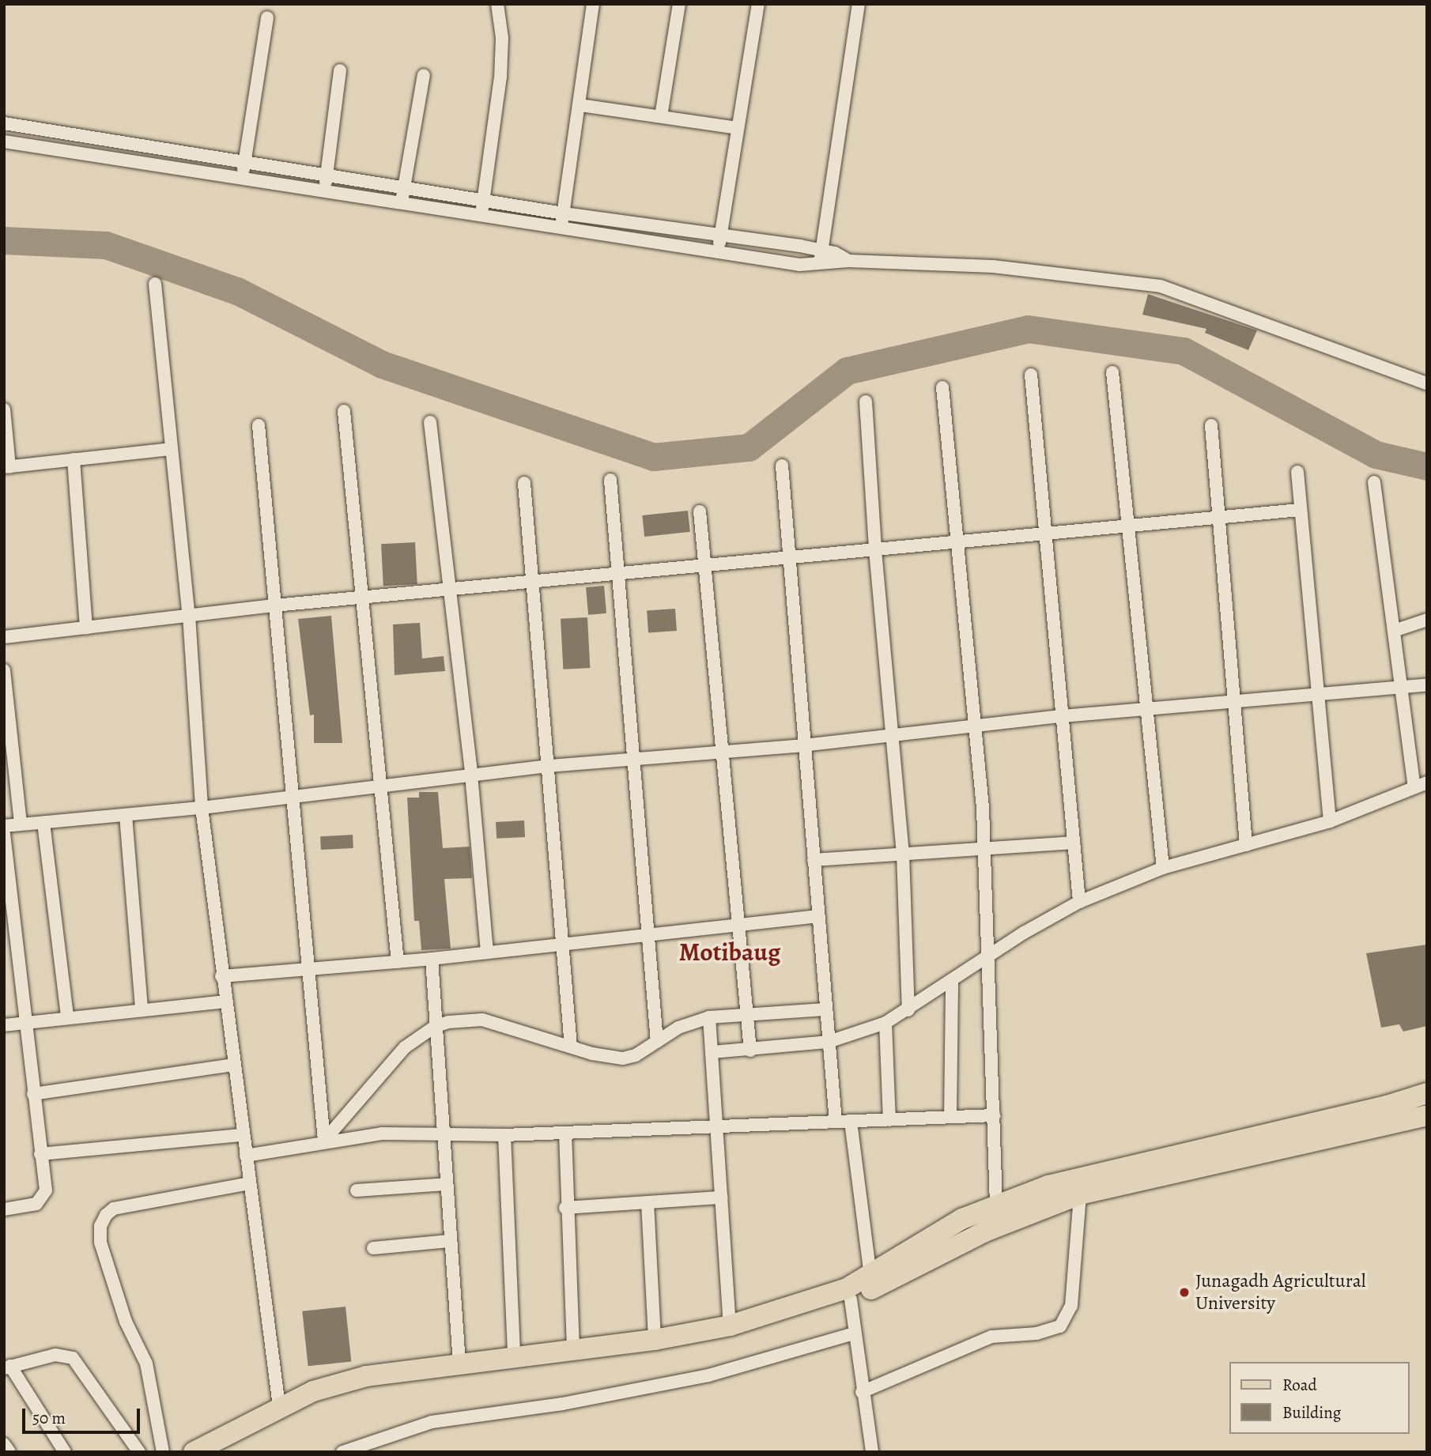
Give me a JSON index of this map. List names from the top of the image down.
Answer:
{
  "districts": ["Motibaug"],
  "places": ["Junagadh Agricultural University"],
  "legend": ["Road", "Building"],
  "scale_bar": "50 m"
}
